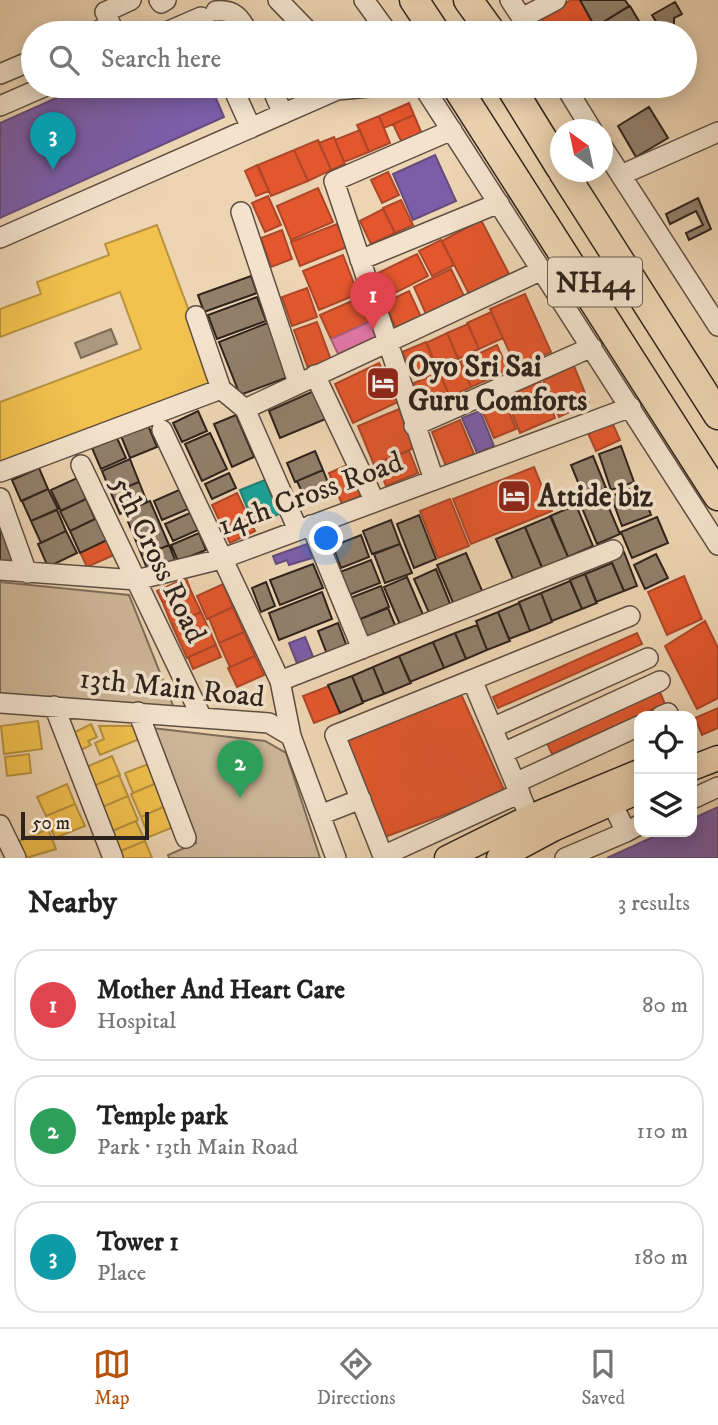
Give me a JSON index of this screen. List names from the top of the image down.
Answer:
{
  "streets": {
    "highway": ["NH44"],
    "street": ["14th Cross Road", "5th Cross Road", "13th Main Road"]
  },
  "crossings": [
    ["14th Cross Road", "5th Cross Road"],
    ["5th Cross Road", "13th Main Road"]
  ],
  "places": {
    "hotel": ["Oyo Sri Sai Guru Comforts", "Attide biz"]
  },
  "scale_bar": "50 m",
  "north": "top left",
  "page": {
    "search": "Search here",
    "pins": ["3", "1", "2"],
    "scale": "50 m",
    "heading": ["Nearby", "3 results"],
    "list": [
      {
        "mark": "1",
        "name": "Mother And Heart Care",
        "note": "Hospital",
        "value": "80 m"
      },
      {
        "mark": "2",
        "name": "Temple park",
        "note": "Park · 13th Main Road",
        "value": "110 m"
      },
      {
        "mark": "3",
        "name": "Tower 1",
        "note": "Place",
        "value": "180 m"
      }
    ],
    "nav": ["Map", "Directions", "Saved"]
  }
}
